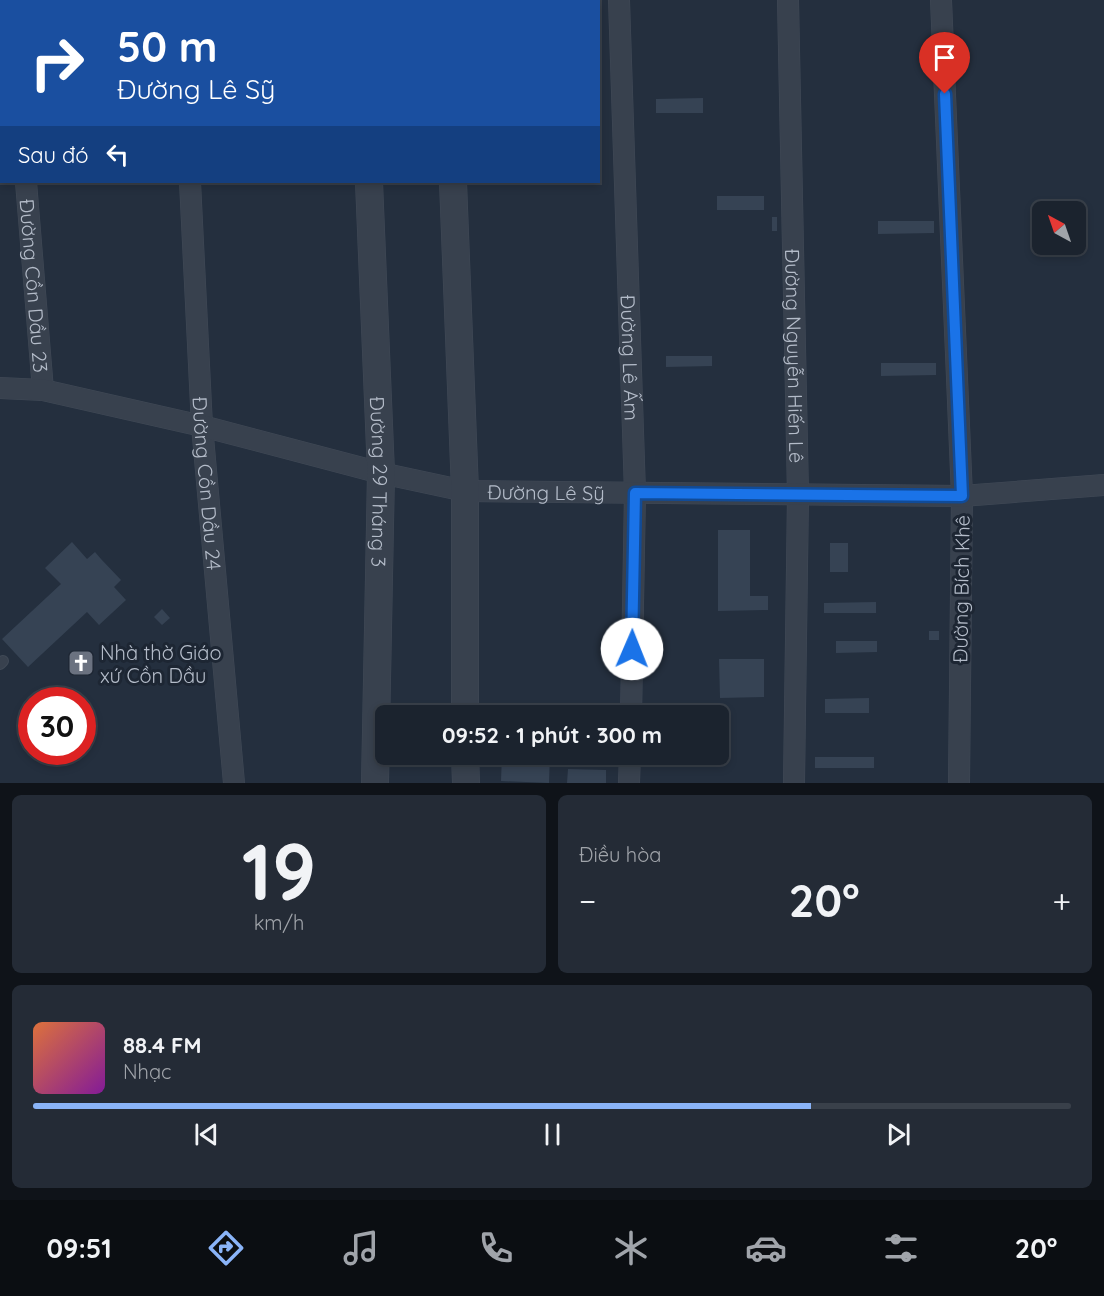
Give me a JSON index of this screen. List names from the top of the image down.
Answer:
{
  "streets": {
    "street": [
      "Đường Cồn Dầu 23",
      "Đường Nguyễn Hiến Lê",
      "Đường Lê Ấm",
      "Đường 29 Tháng 3",
      "Đường Cồn Dầu 24",
      "Đường Lê Sỹ",
      "Đường Bích Khê"
    ]
  },
  "crossings": [
    ["Đường Cồn Dầu 23", "Đường Lê Sỹ"],
    ["Đường Nguyễn Hiến Lê", "Đường Lê Sỹ"],
    ["Đường Lê Ấm", "Đường Lê Sỹ"],
    ["Đường 29 Tháng 3", "Đường Lê Sỹ"],
    ["Đường Cồn Dầu 24", "Đường Lê Sỹ"],
    ["Đường Lê Sỹ", "Đường Bích Khê"]
  ],
  "places": {
    "church": ["Nhà thờ Giáo xứ Cồn Dầu"]
  },
  "north": "top left",
  "page": {
    "turn": ["50 m", "Đường Lê Sỹ"],
    "then": "Sau đó",
    "limit": "30",
    "trip": "09:52 · 1 phút · 300 m",
    "tile": [
      ["19", "km/h"],
      "Điều hòa"
    ],
    "heat": ["−", "20°", "+"],
    "song": ["88.4 FM", "Nhạc"],
    "tabs": ["09:51", "20°"]
  }
}
